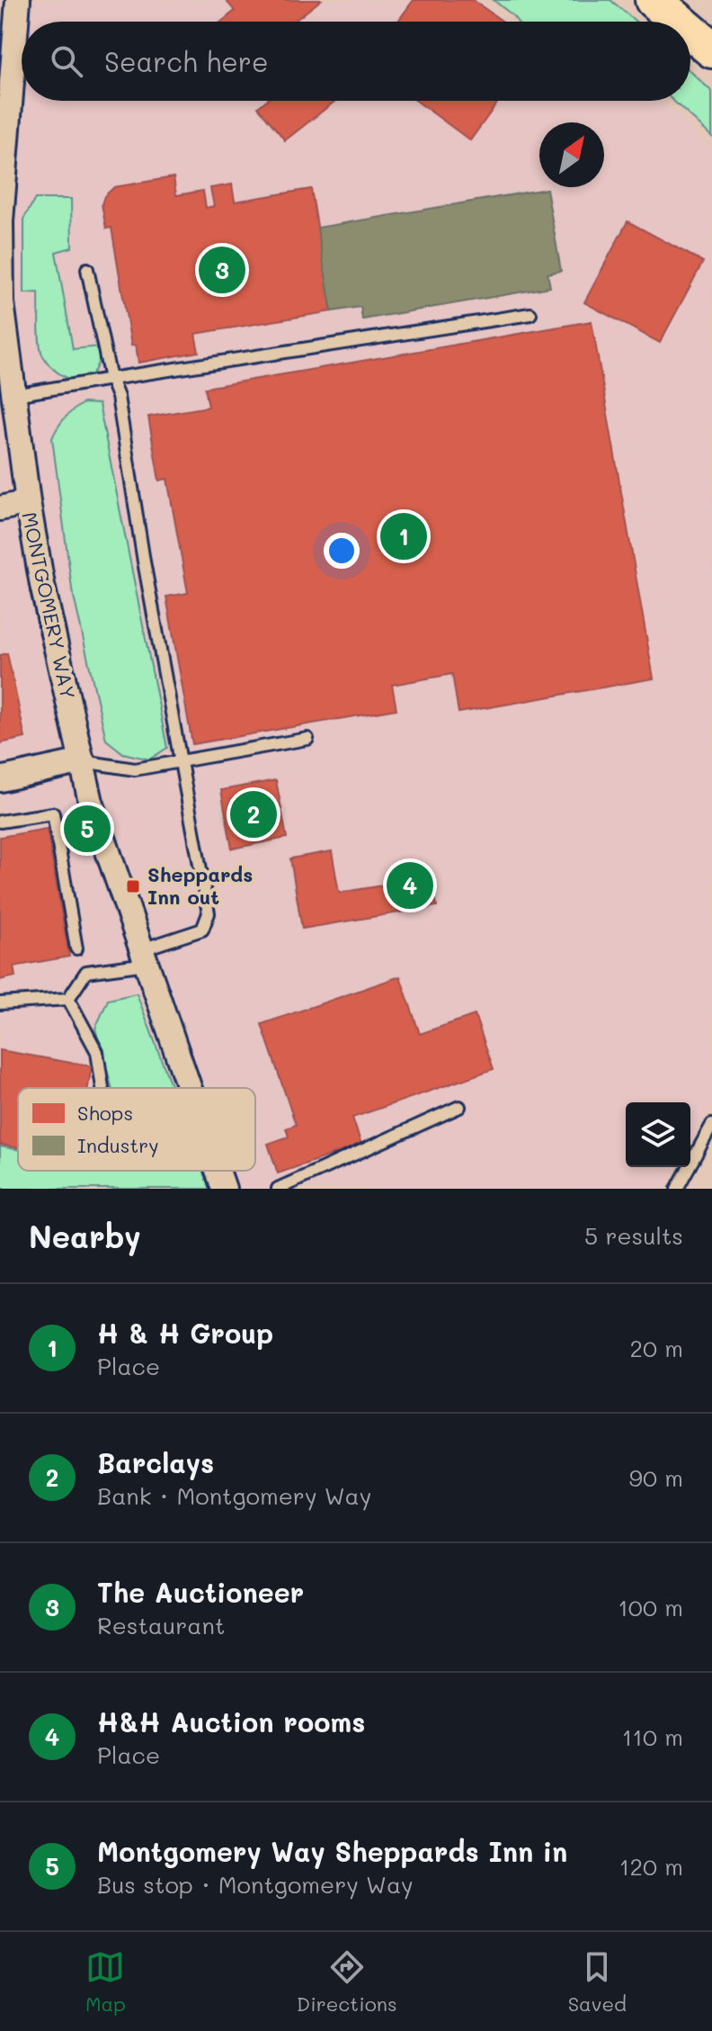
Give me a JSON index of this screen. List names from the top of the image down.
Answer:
{
  "streets": {
    "street": ["MONTGOMERY WAY"]
  },
  "places": {
    "transit": ["Sheppards Inn out"]
  },
  "legend": ["Shops", "Industry"],
  "north": "top right",
  "page": {
    "search": "Search here",
    "pins": [
      "3",
      "1",
      "2",
      "5",
      "4"
    ],
    "heading": ["Nearby", "5 results"],
    "list": [
      {
        "mark": "1",
        "name": "H & H Group",
        "note": "Place",
        "value": "20 m"
      },
      {
        "mark": "2",
        "name": "Barclays",
        "note": "Bank · Montgomery Way",
        "value": "90 m"
      },
      {
        "mark": "3",
        "name": "The Auctioneer",
        "note": "Restaurant",
        "value": "100 m"
      },
      {
        "mark": "4",
        "name": "H&H Auction rooms",
        "note": "Place",
        "value": "110 m"
      },
      {
        "mark": "5",
        "name": "Montgomery Way Sheppards Inn in",
        "note": "Bus stop · Montgomery Way",
        "value": "120 m"
      }
    ],
    "nav": ["Map", "Directions", "Saved"]
  }
}
